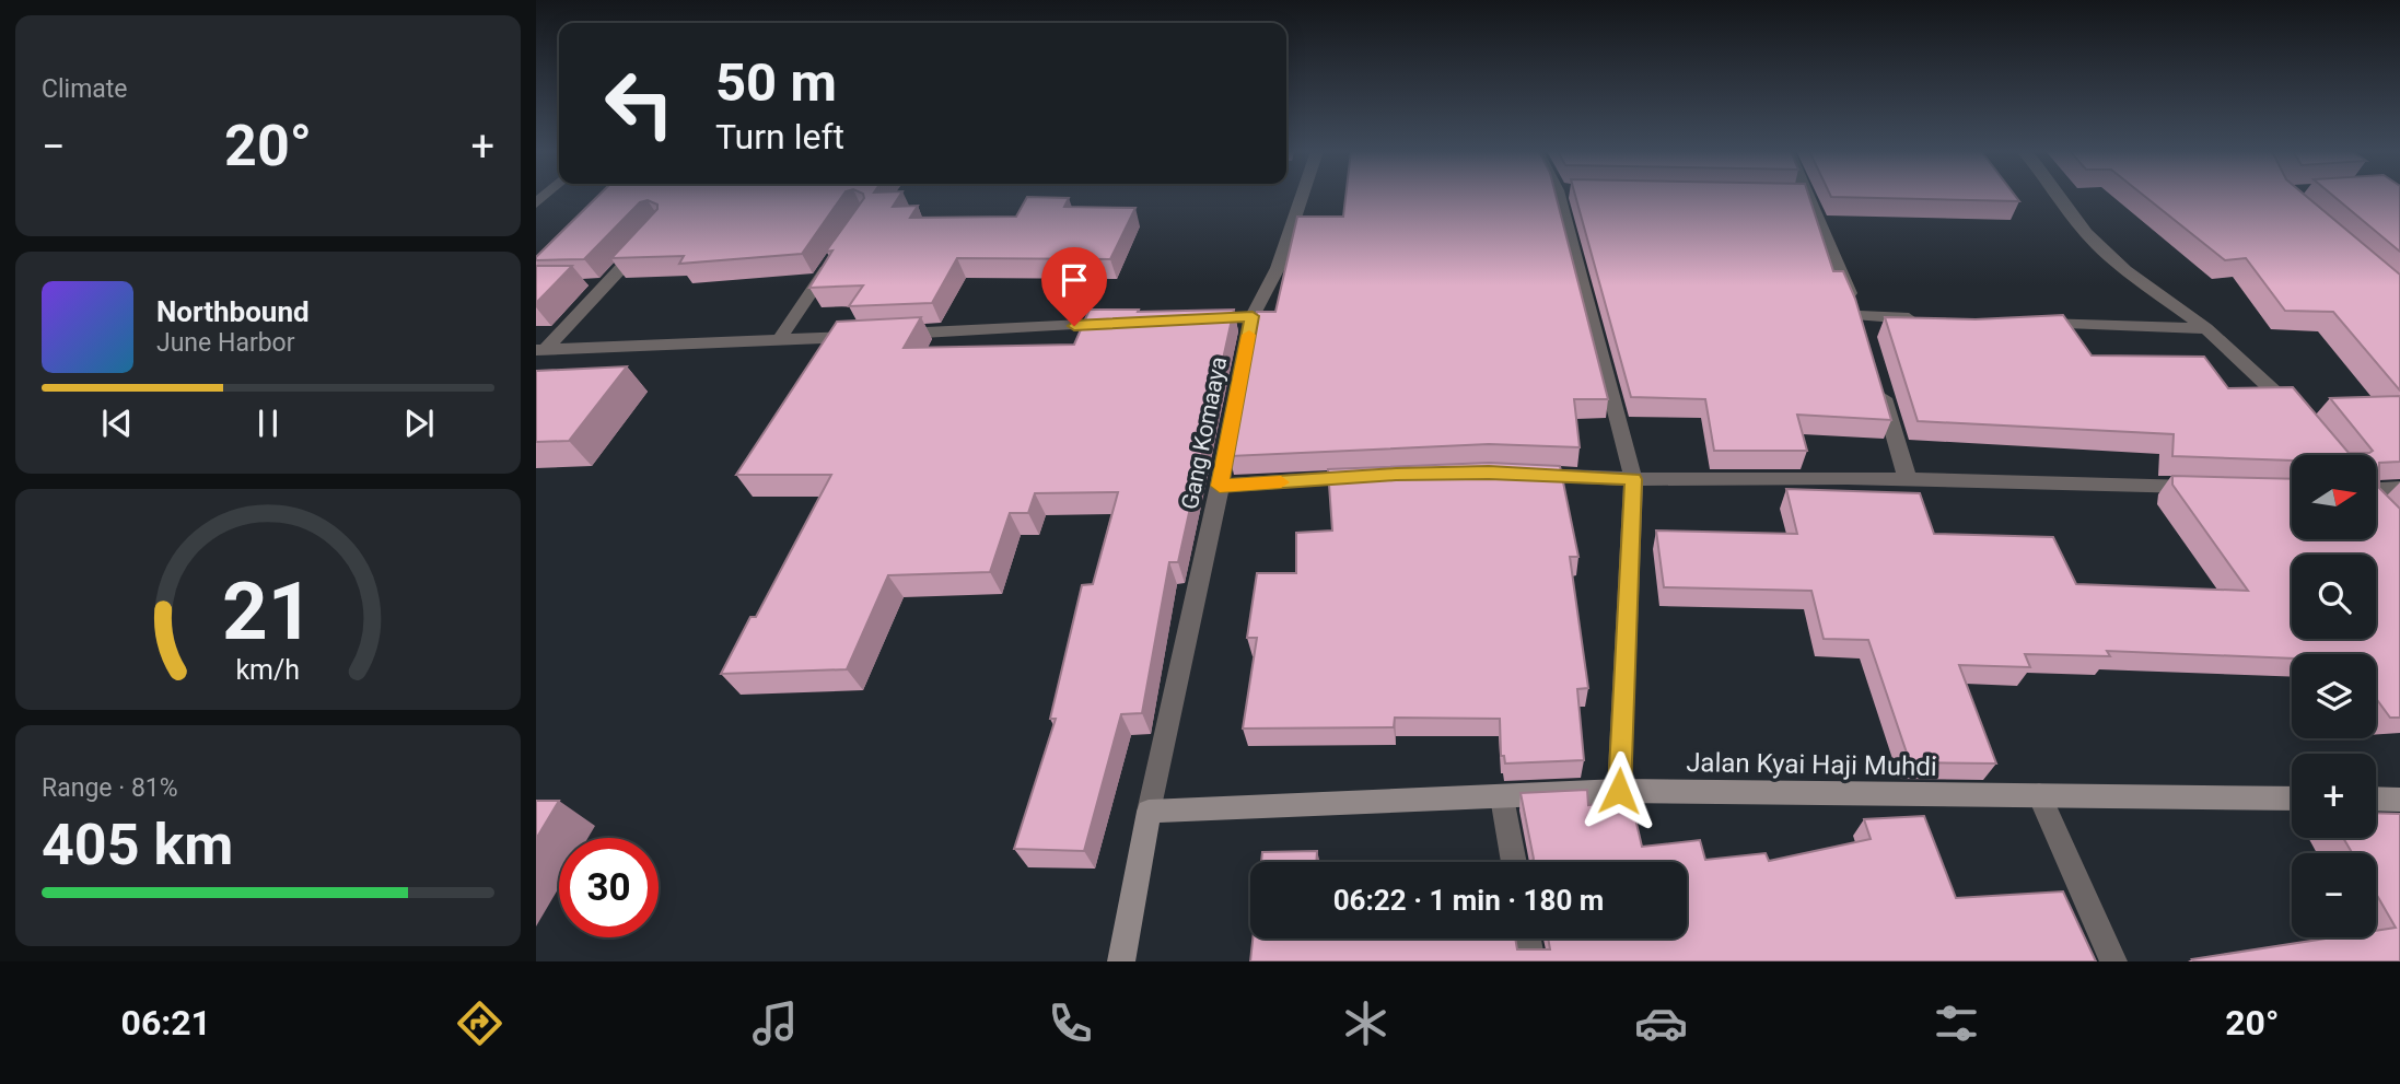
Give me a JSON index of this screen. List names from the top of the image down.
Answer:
{
  "streets": {
    "street": ["Gang Komaaya", "Jalan Kyai Haji Muhdi"]
  },
  "crossings": [
    ["Gang Komaaya", "Jalan Kyai Haji Muhdi"]
  ],
  "north": "right",
  "page": {
    "tile": [
      "Climate",
      ["Range · 81%", "405 km"]
    ],
    "turn": ["50 m", "Turn left"],
    "heat": ["−", "20°", "+"],
    "song": ["Northbound", "June Harbor"],
    "map_buttons": ["+", "−"],
    "limit": "30",
    "trip": "06:22 · 1 min · 180 m",
    "tabs": ["06:21", "20°"],
    "gauge": ["21", "km/h"]
  }
}
